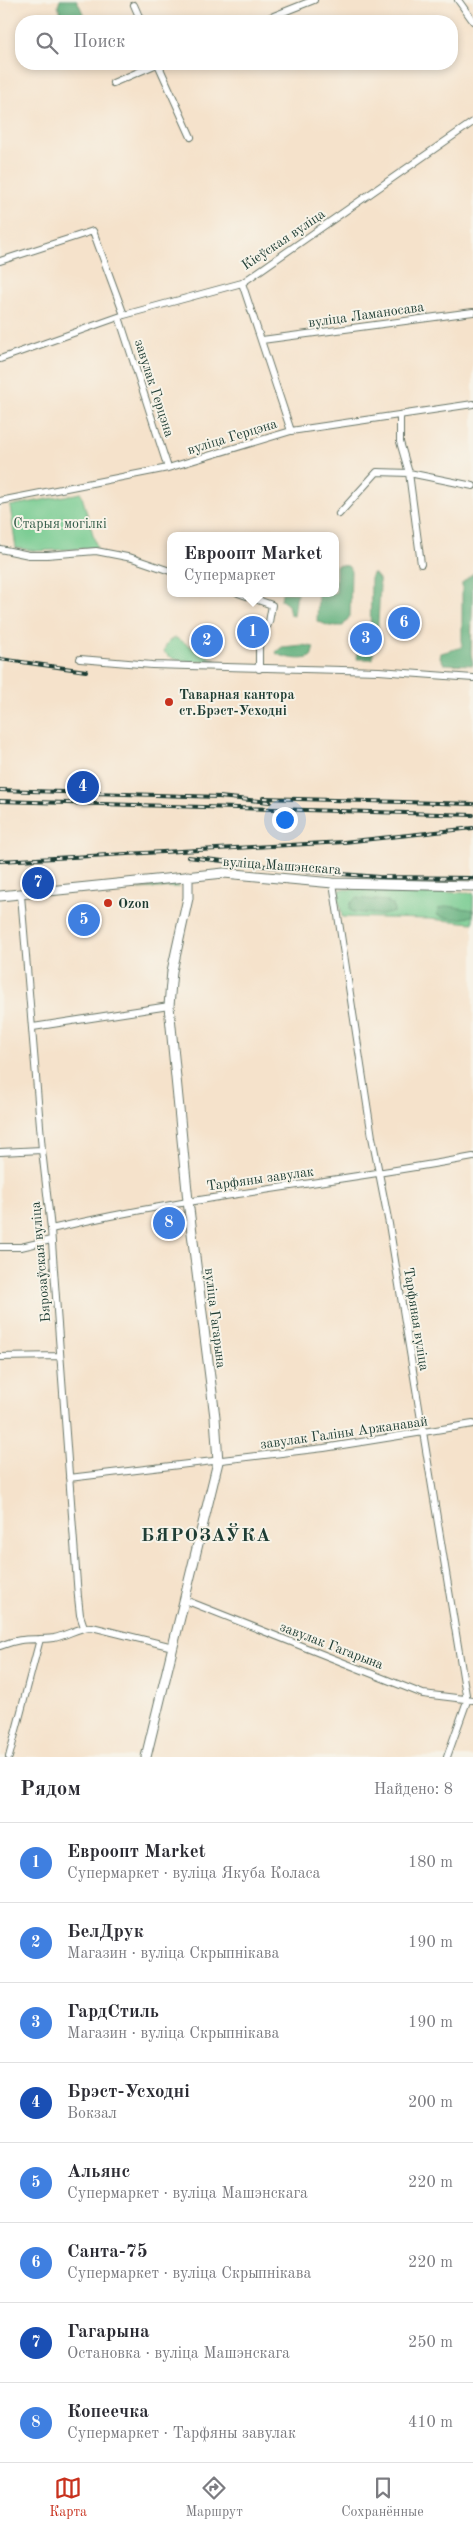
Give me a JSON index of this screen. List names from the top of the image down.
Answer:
{
  "streets": {
    "street": [
      "Кіеўская вуліца",
      "вуліца Ламаносава",
      "завулак Герцэна",
      "вуліца Герцэна",
      "вуліца Машэнскага",
      "Тарфяны завулак",
      "Бярозаўская вуліца",
      "вуліца Гагарына",
      "Тарфяная вуліца",
      "завулак Галіны Аржанавай",
      "завулак Гагарына"
    ]
  },
  "crossings": [
    ["Кіеўская вуліца", "завулак Герцэна"],
    ["завулак Герцэна", "вуліца Герцэна"],
    ["вуліца Машэнскага", "Бярозаўская вуліца"],
    ["вуліца Машэнскага", "вуліца Гагарына"],
    ["вуліца Машэнскага", "Тарфяная вуліца"],
    ["Тарфяны завулак", "Бярозаўская вуліца"],
    ["Тарфяны завулак", "вуліца Гагарына"],
    ["Тарфяны завулак", "Тарфяная вуліца"],
    ["Бярозаўская вуліца", "завулак Галіны Аржанавай"],
    ["вуліца Гагарына", "завулак Галіны Аржанавай"],
    ["вуліца Гагарына", "завулак Гагарына"],
    ["Тарфяная вуліца", "завулак Галіны Аржанавай"],
    ["Тарфяная вуліца", "завулак Гагарына"]
  ],
  "districts": ["БЯРОЗАЎКА"],
  "parks": ["Старыя могілкі"],
  "places": ["Таварная кантора ст.Брэст-Усходні", "Ozon"],
  "page": {
    "search": "Поиск",
    "popup": ["Евроопт Market", "Супермаркет"],
    "pins": [
      "6",
      "1",
      "3",
      "2",
      "4",
      "7",
      "5",
      "8"
    ],
    "heading": ["Рядом", "Найдено: 8"],
    "list": [
      {
        "mark": "1",
        "name": "Евроопт Market",
        "note": "Супермаркет · вуліца Якуба Коласа",
        "value": "180 m"
      },
      {
        "mark": "2",
        "name": "БелДрук",
        "note": "Магазин · вуліца Скрыпнікава",
        "value": "190 m"
      },
      {
        "mark": "3",
        "name": "ГардСтиль",
        "note": "Магазин · вуліца Скрыпнікава",
        "value": "190 m"
      },
      {
        "mark": "4",
        "name": "Брэст-Усходні",
        "note": "Вокзал",
        "value": "200 m"
      },
      {
        "mark": "5",
        "name": "Альянс",
        "note": "Супермаркет · вуліца Машэнскага",
        "value": "220 m"
      },
      {
        "mark": "6",
        "name": "Санта-75",
        "note": "Супермаркет · вуліца Скрыпнікава",
        "value": "220 m"
      },
      {
        "mark": "7",
        "name": "Гагарына",
        "note": "Остановка · вуліца Машэнскага",
        "value": "250 m"
      },
      {
        "mark": "8",
        "name": "Копеечка",
        "note": "Супермаркет · Тарфяны завулак",
        "value": "410 m"
      }
    ],
    "nav": ["Карта", "Маршрут", "Сохранённые"]
  }
}
